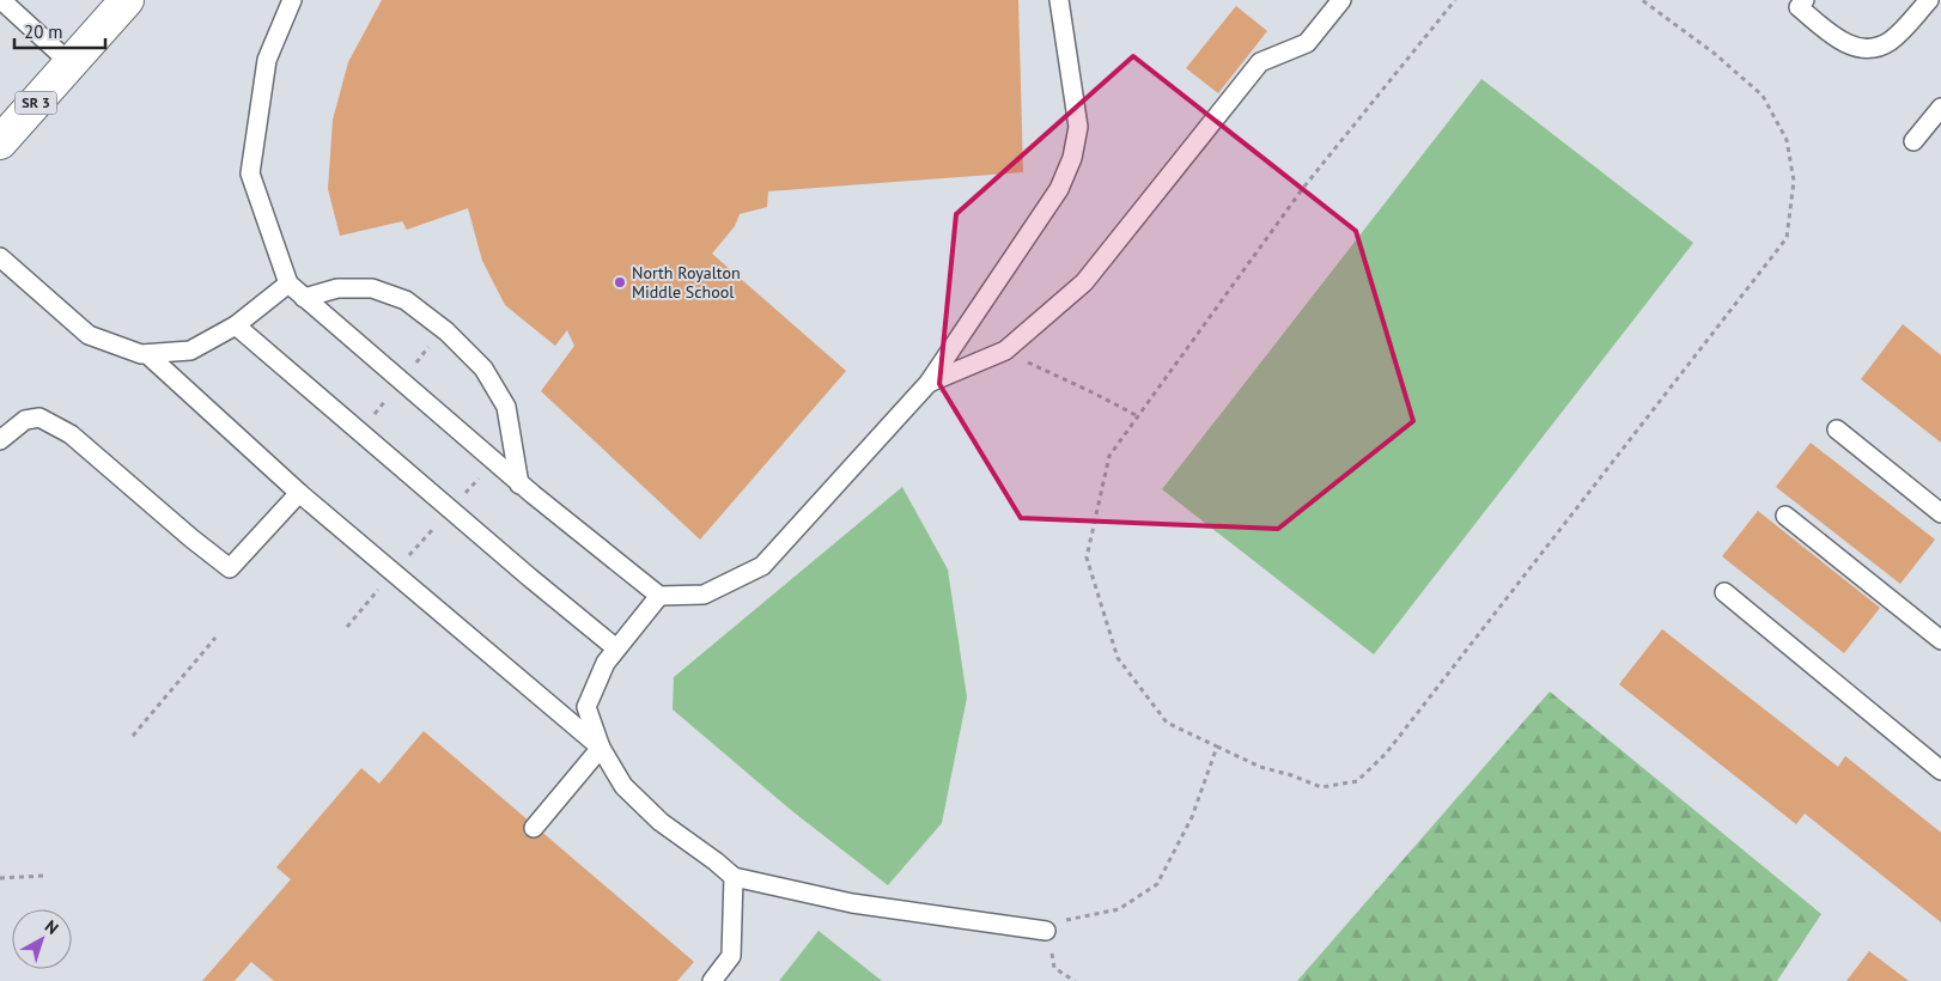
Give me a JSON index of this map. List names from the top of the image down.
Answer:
{
  "streets": {
    "main road": ["SR 3"]
  },
  "places": ["North Royalton Middle School"],
  "scale_bar": "20 m",
  "north": "top right"
}
